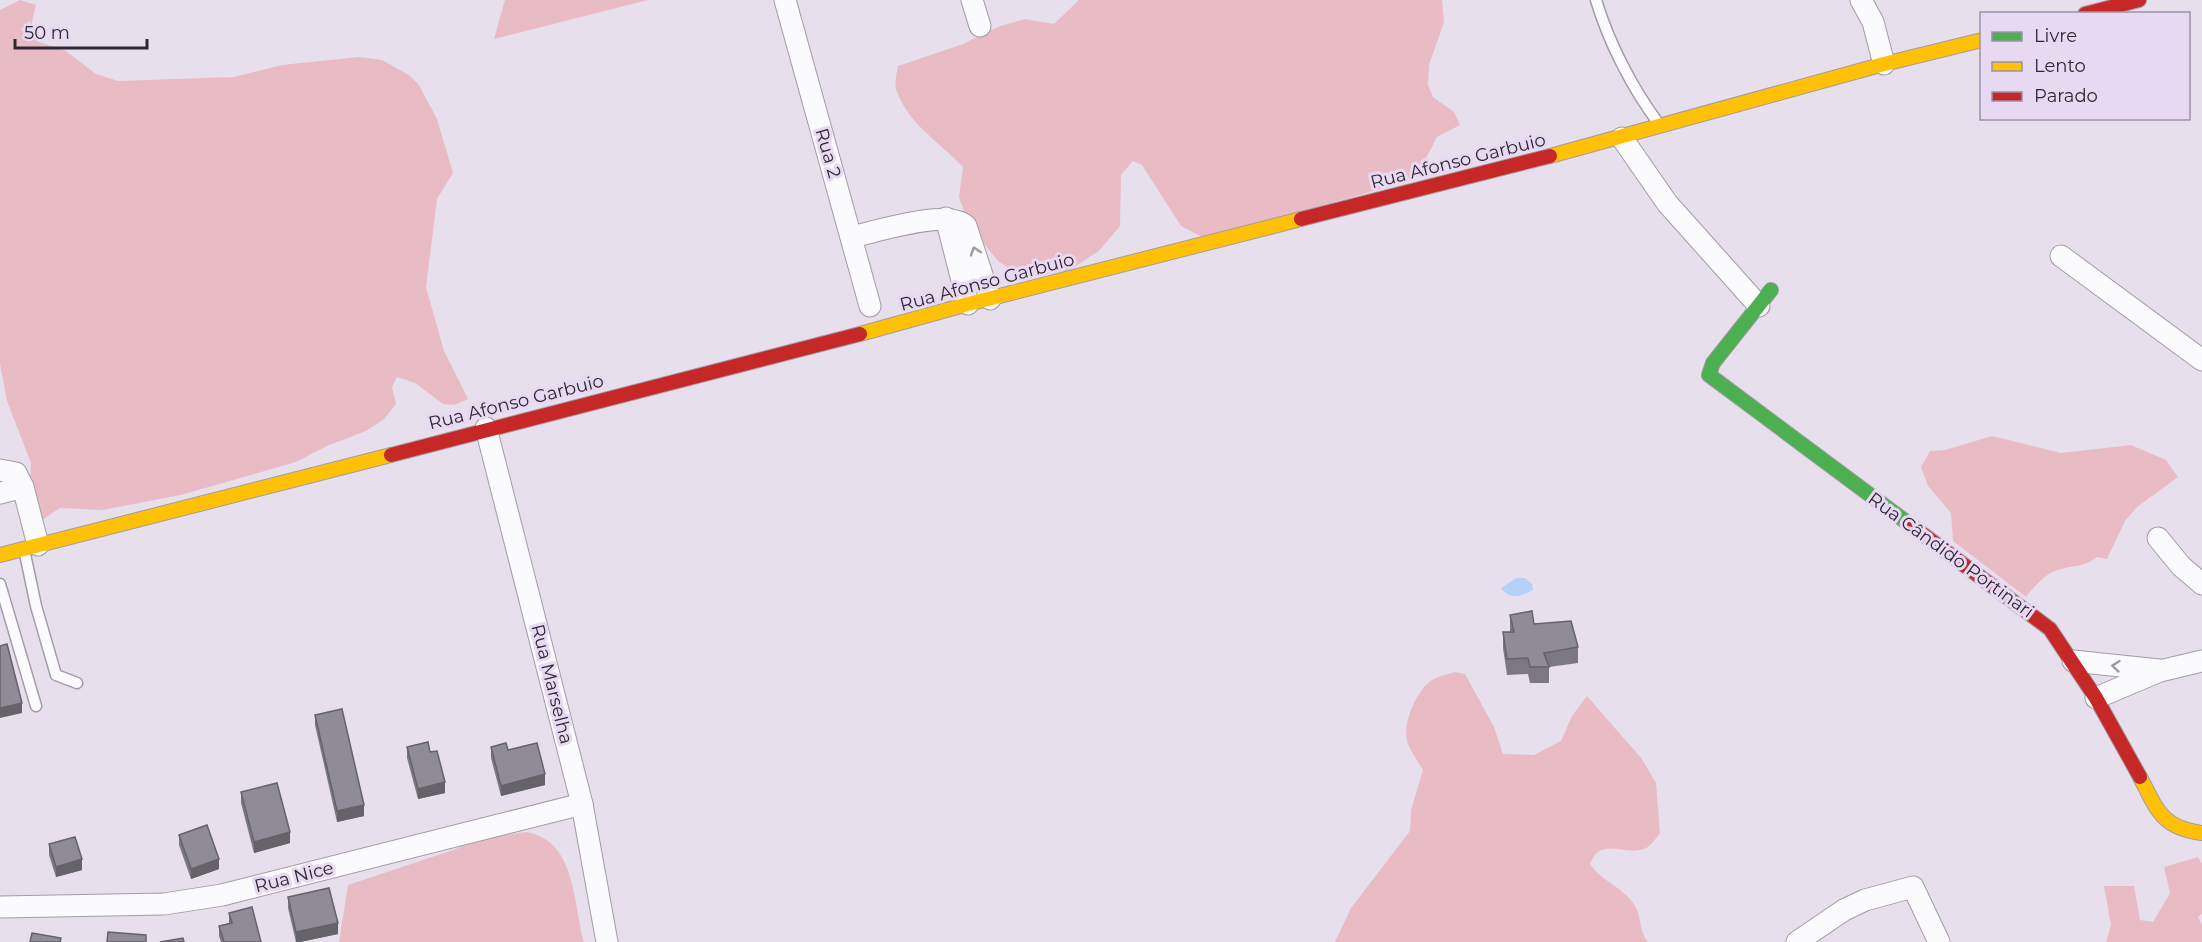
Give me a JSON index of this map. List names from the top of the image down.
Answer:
{
  "streets": {
    "street": [
      "Rua 2",
      "Rua Afonso Garbuio",
      "Rua Cândido Portinari",
      "Rua Marselha",
      "Rua Nice"
    ]
  },
  "crossings": [
    ["Rua Afonso Garbuio", "Rua Cândido Portinari"],
    ["Rua Afonso Garbuio", "Rua Marselha"],
    ["Rua Marselha", "Rua Nice"]
  ],
  "legend": ["Livre", "Lento", "Parado"],
  "scale_bar": "50 m"
}
